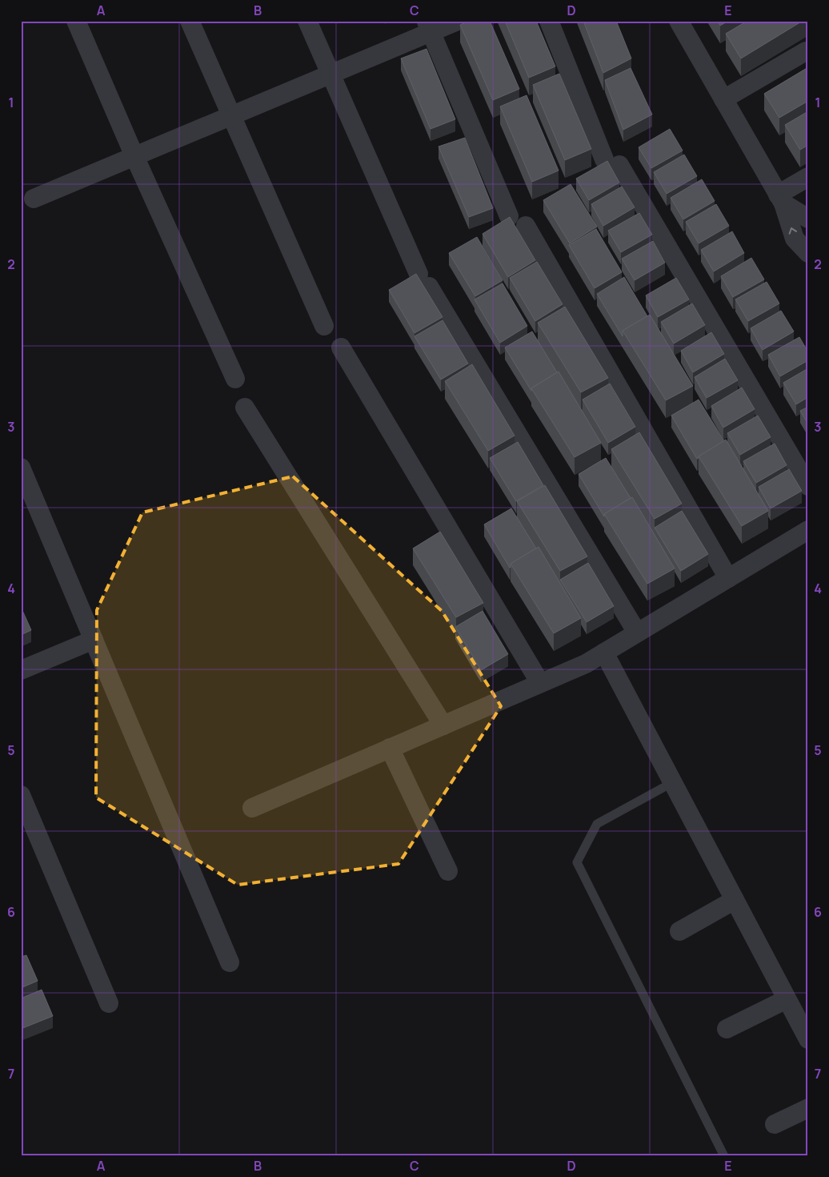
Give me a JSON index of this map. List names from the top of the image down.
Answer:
{
  "grid": {
    "columns": [
      "A",
      "B",
      "C",
      "D",
      "E"
    ],
    "rows": [
      "1",
      "2",
      "3",
      "4",
      "5",
      "6",
      "7"
    ]
  }
}
